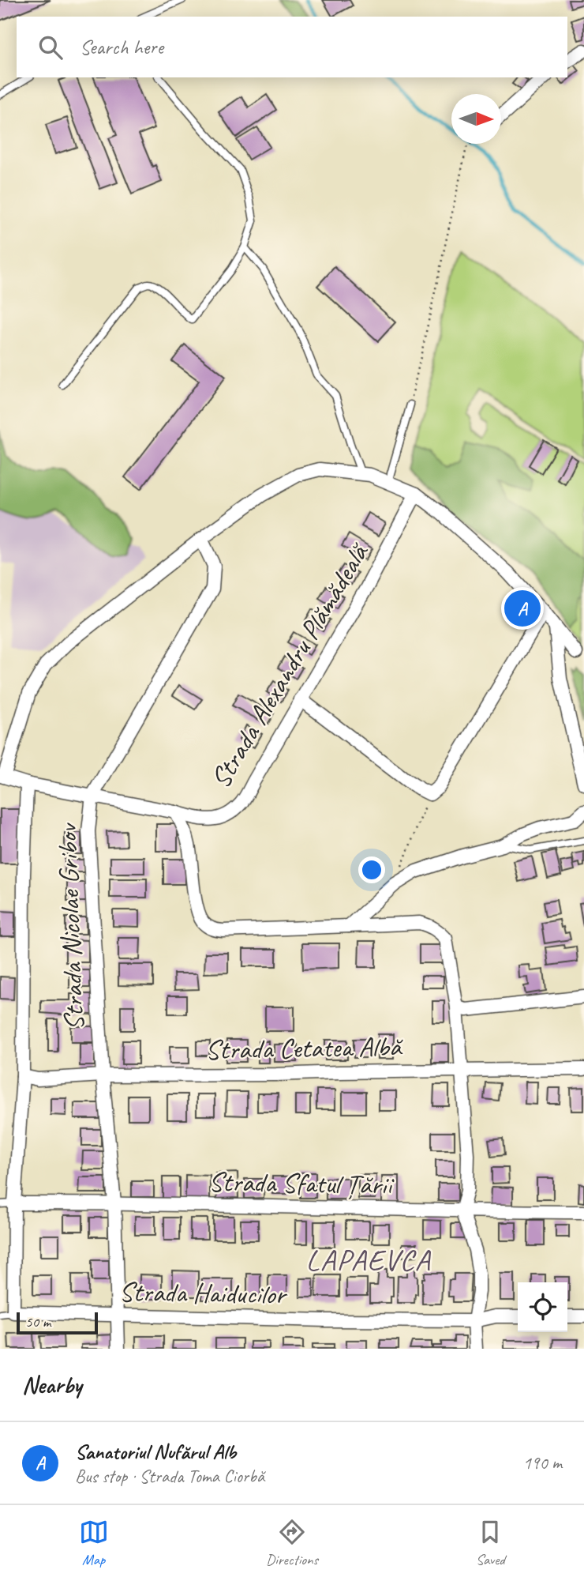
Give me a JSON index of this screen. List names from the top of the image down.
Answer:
{
  "streets": {
    "street": [
      "Strada Alexandru Plămădeală",
      "Strada Nicolae Gribov",
      "Strada Cetatea Albă",
      "Strada Sfatul Țării",
      "Strada Haiducilor"
    ]
  },
  "crossings": [
    ["Strada Alexandru Plămădeală", "Strada Nicolae Gribov"],
    ["Strada Nicolae Gribov", "Strada Cetatea Albă"],
    ["Strada Nicolae Gribov", "Strada Sfatul Țării"],
    ["Strada Nicolae Gribov", "Strada Haiducilor"]
  ],
  "districts": ["LAPAEVCA"],
  "scale_bar": "50 m",
  "north": "right",
  "page": {
    "search": "Search here",
    "pins": "A",
    "scale": "50 m",
    "heading": "Nearby",
    "list": [
      {
        "mark": "A",
        "name": "Sanatoriul Nufărul Alb",
        "note": "Bus stop · Strada Toma Ciorbă",
        "value": "190 m"
      }
    ],
    "nav": ["Map", "Directions", "Saved"]
  }
}
